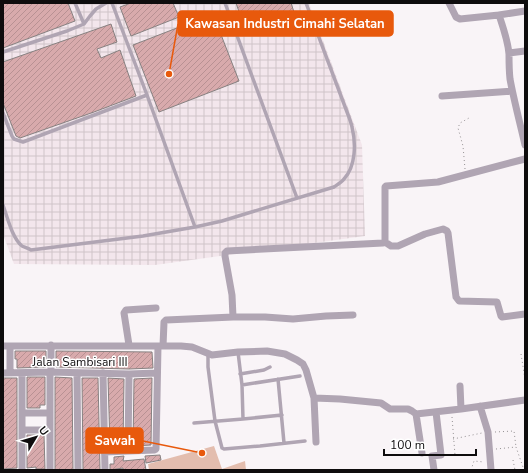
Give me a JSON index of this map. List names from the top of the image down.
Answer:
{
  "streets": {
    "street": ["Jalan Sambisari III"]
  },
  "places": ["Kawasan Industri Cimahi Selatan", "Sawah"],
  "scale_bar": "100 m",
  "north": "top right"
}
